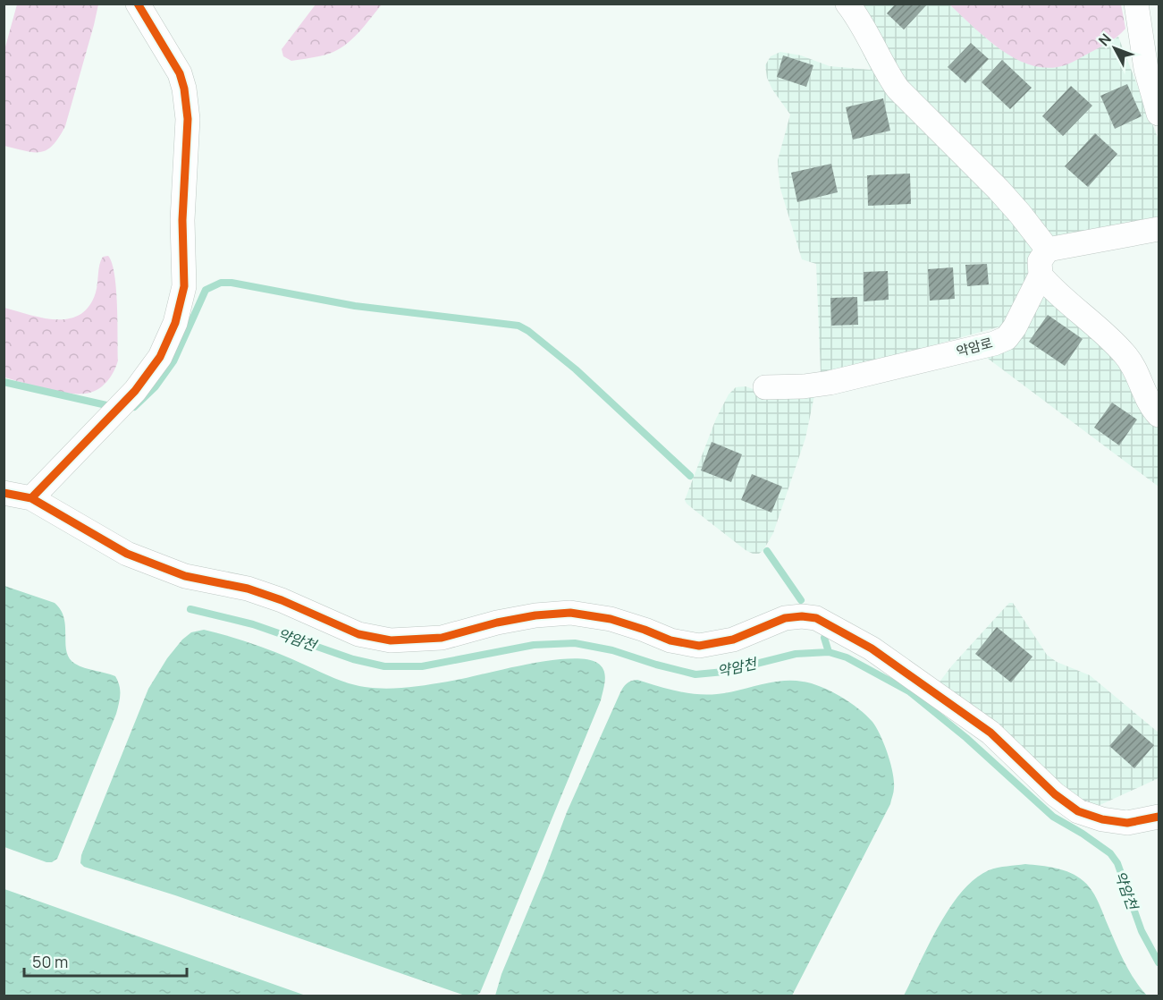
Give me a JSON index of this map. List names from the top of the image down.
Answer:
{
  "streets": {
    "street": ["약암로"]
  },
  "water": ["약암천"],
  "scale_bar": "50 m",
  "north": "top left"
}
